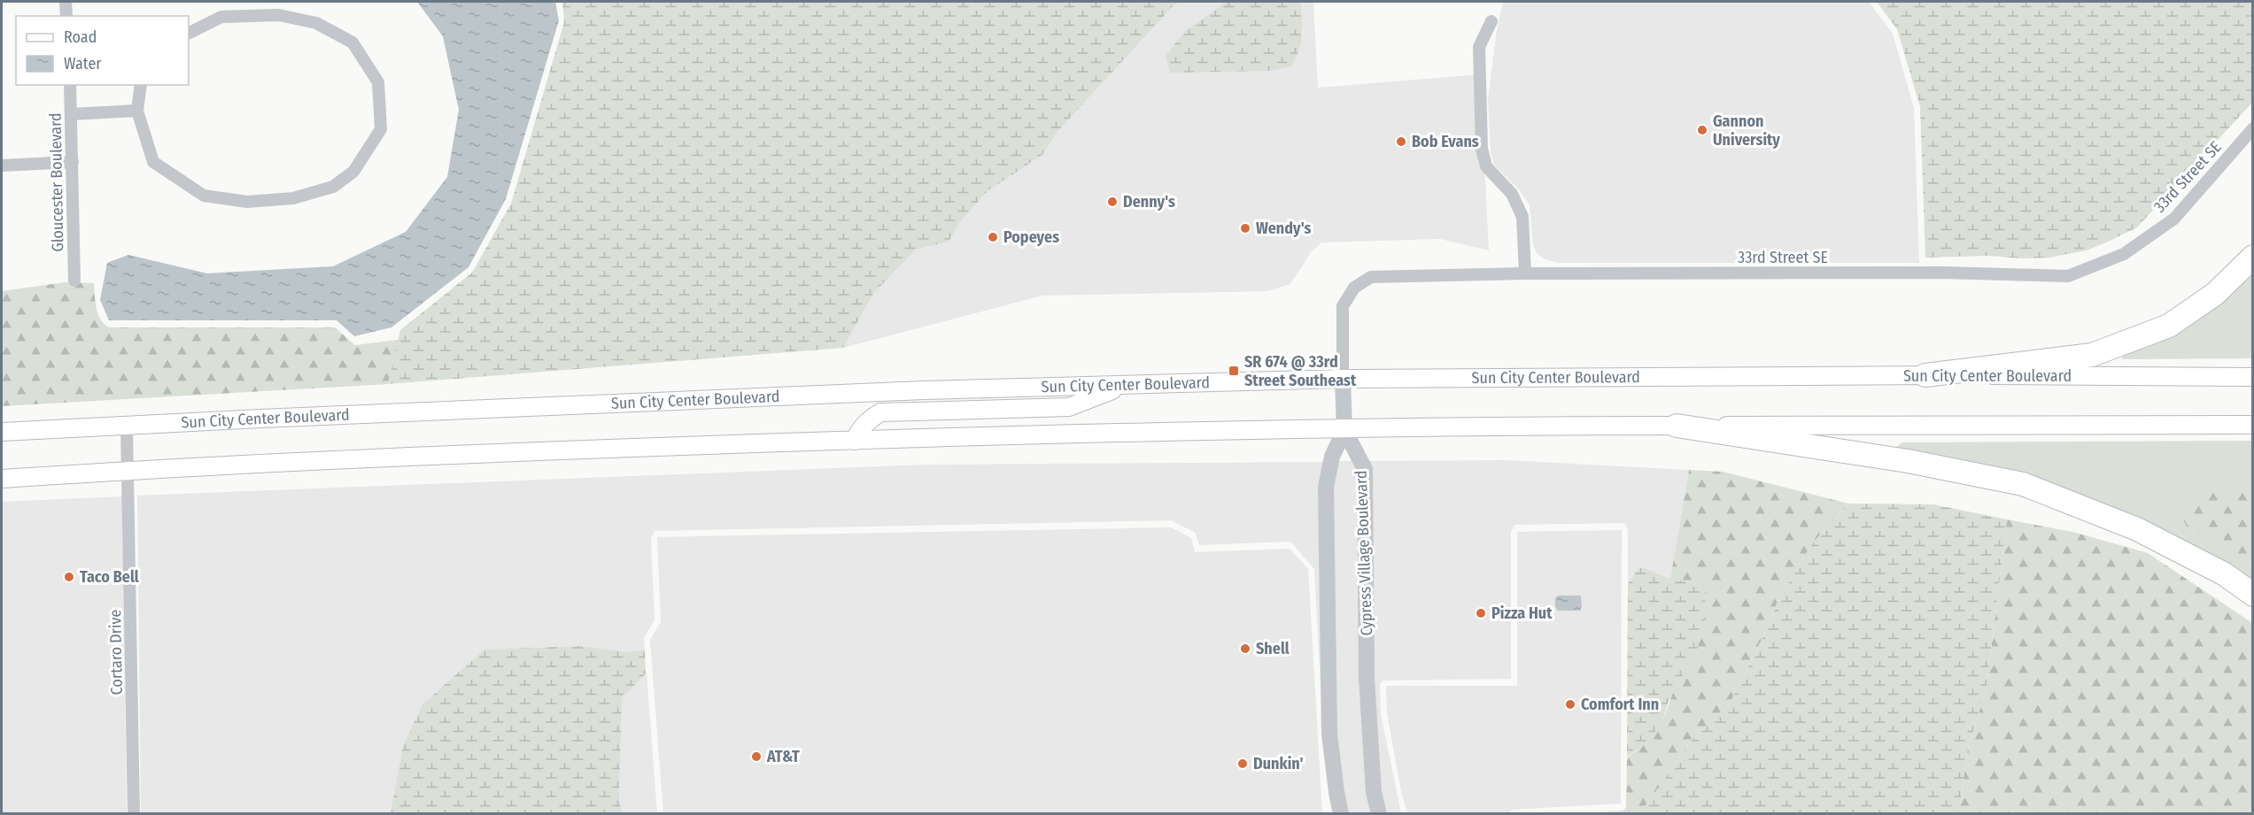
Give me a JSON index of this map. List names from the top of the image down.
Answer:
{
  "streets": {
    "main road": ["Sun City Center Boulevard"],
    "street": [
      "33rd Street SE",
      "Gloucester Boulevard",
      "Cypress Village Boulevard",
      "Cortaro Drive"
    ]
  },
  "crossings": [
    ["33rd Street SE", "Sun City Center Boulevard"],
    ["Sun City Center Boulevard", "Cortaro Drive"]
  ],
  "places": {
    "other": [
      "Gannon University",
      "Bob Evans",
      "Denny's",
      "Wendy's",
      "Popeyes",
      "Taco Bell",
      "Pizza Hut",
      "Shell",
      "Comfort Inn",
      "AT&T",
      "Dunkin'"
    ],
    "transit": ["SR 674 @ 33rd Street Southeast"]
  },
  "legend": ["Road", "Water"]
}
